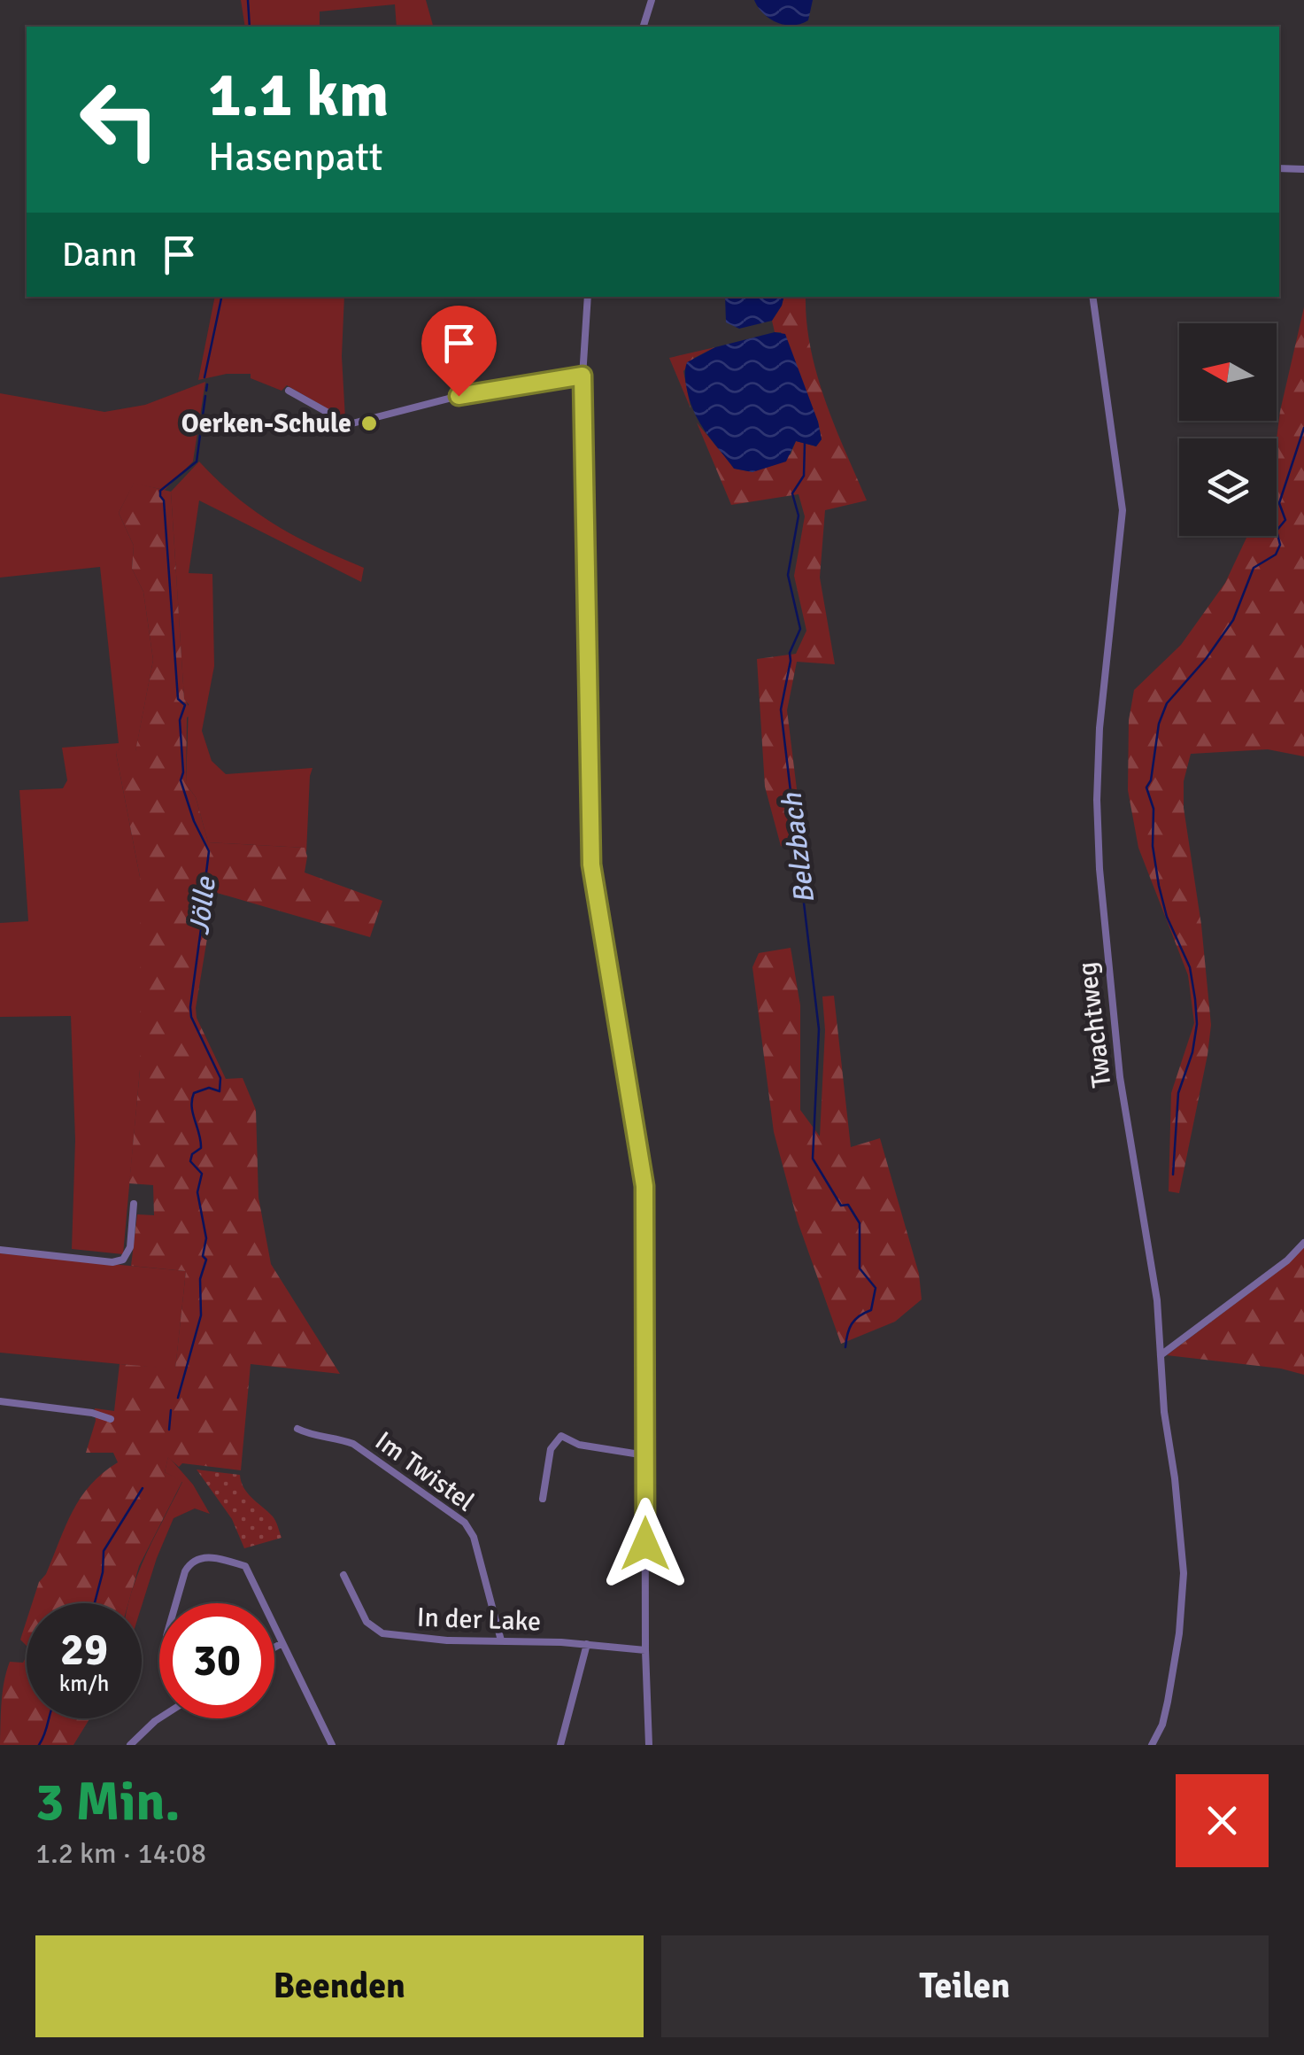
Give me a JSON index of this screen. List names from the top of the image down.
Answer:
{
  "streets": {
    "street": ["Twachtweg", "Im Twistel", "In der Lake"]
  },
  "crossings": [
    ["Im Twistel", "In der Lake"]
  ],
  "water": ["Belzbach", "Jölle"],
  "places": ["Oerken-Schule"],
  "north": "left",
  "page": {
    "turn": ["1.1 km", "Hasenpatt"],
    "then": "Dann",
    "speed": "29 km/h",
    "limit": "30",
    "heading": ["3 Min.", "1.2 km · 14:08"],
    "buttons": ["Beenden", "Teilen"]
  }
}
